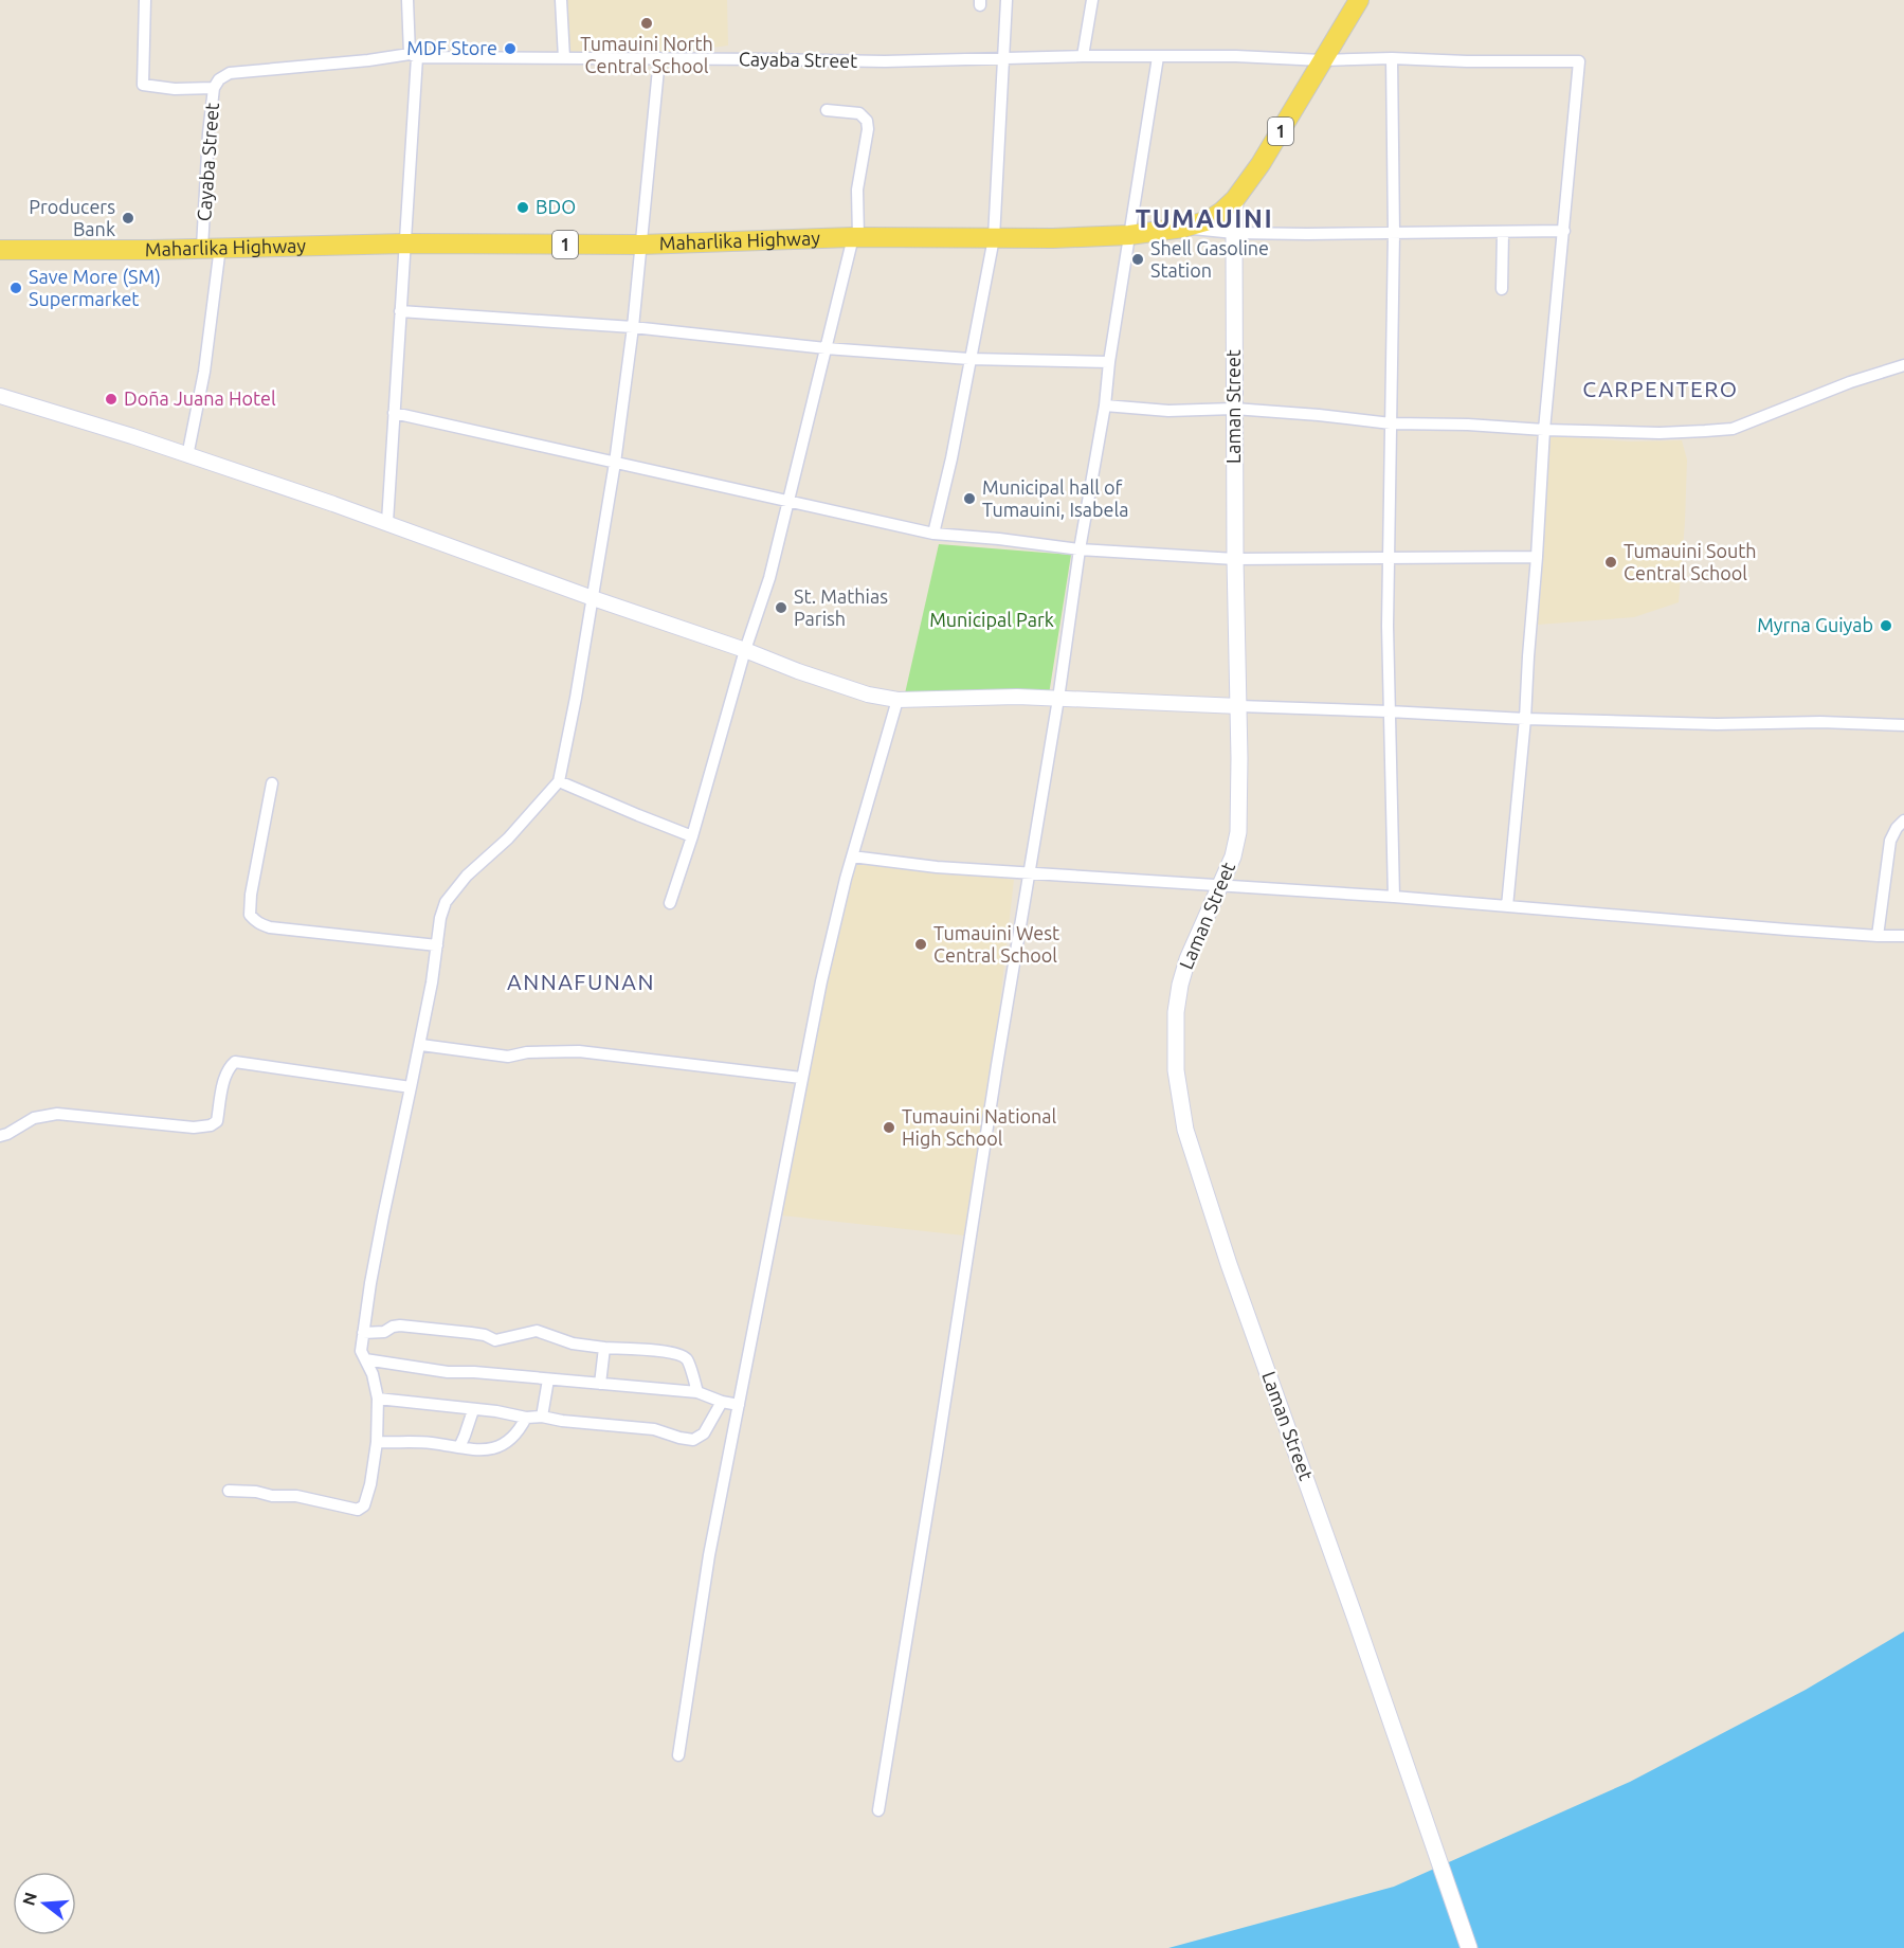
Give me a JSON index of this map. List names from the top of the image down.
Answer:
{
  "streets": {
    "main road": ["1", "Maharlika Highway", "Laman Street"],
    "street": ["Cayaba Street"]
  },
  "crossings": [
    ["Cayaba Street", "Maharlika Highway"],
    ["Maharlika Highway", "Laman Street"]
  ],
  "districts": ["TUMAUINI", "CARPENTERO", "ANNAFUNAN"],
  "parks": ["Municipal Park"],
  "places": [
    "Tumauini North Central School",
    "MDF Store",
    "BDO",
    "Producers Bank",
    "Shell Gasoline Station",
    "Save More (SM) Supermarket",
    "Doña Juana Hotel",
    "Municipal hall of Tumauini, Isabela",
    "Tumauini South Central School",
    "St. Mathias Parish",
    "Myrna Guiyab",
    "Tumauini West Central School",
    "Tumauini National High School"
  ],
  "north": "left"
}
